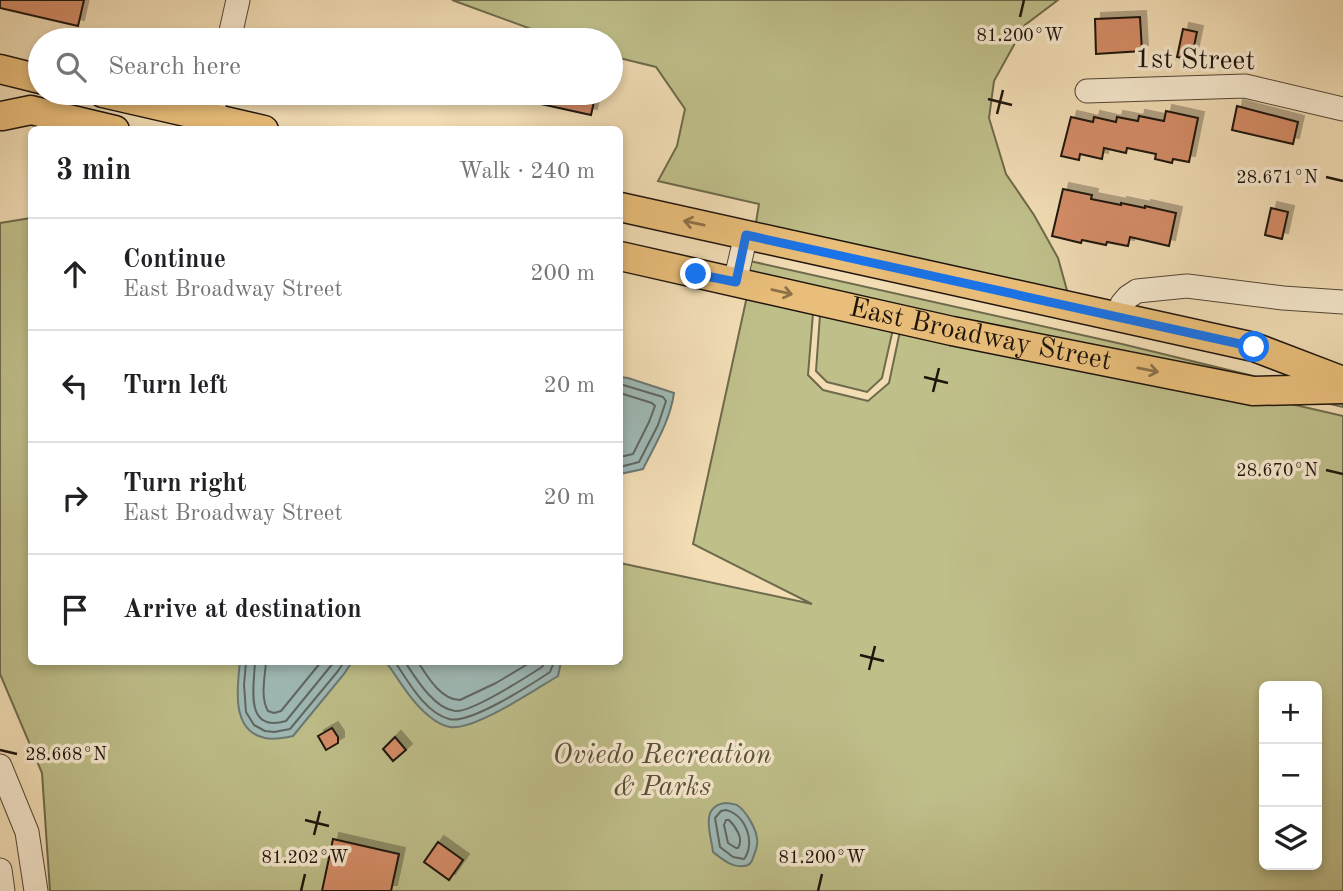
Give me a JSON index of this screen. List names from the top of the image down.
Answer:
{
  "streets": {
    "main road": ["East Broadway Street"],
    "street": ["1st Street"]
  },
  "parks": ["Oviedo Recreation & Parks"],
  "page": {
    "search": "Search here",
    "heading": ["3 min", "Walk · 240 m"],
    "list": [
      ["Continue", "East Broadway Street", "200 m"],
      ["Turn left", "20 m"],
      ["Turn right", "East Broadway Street", "20 m"],
      "Arrive at destination"
    ],
    "map_buttons": ["+", "−"]
  },
  "coordinates": [
    "81.200°W",
    "28.671°N",
    "28.670°N",
    "28.668°N",
    "81.202°W"
  ]
}
